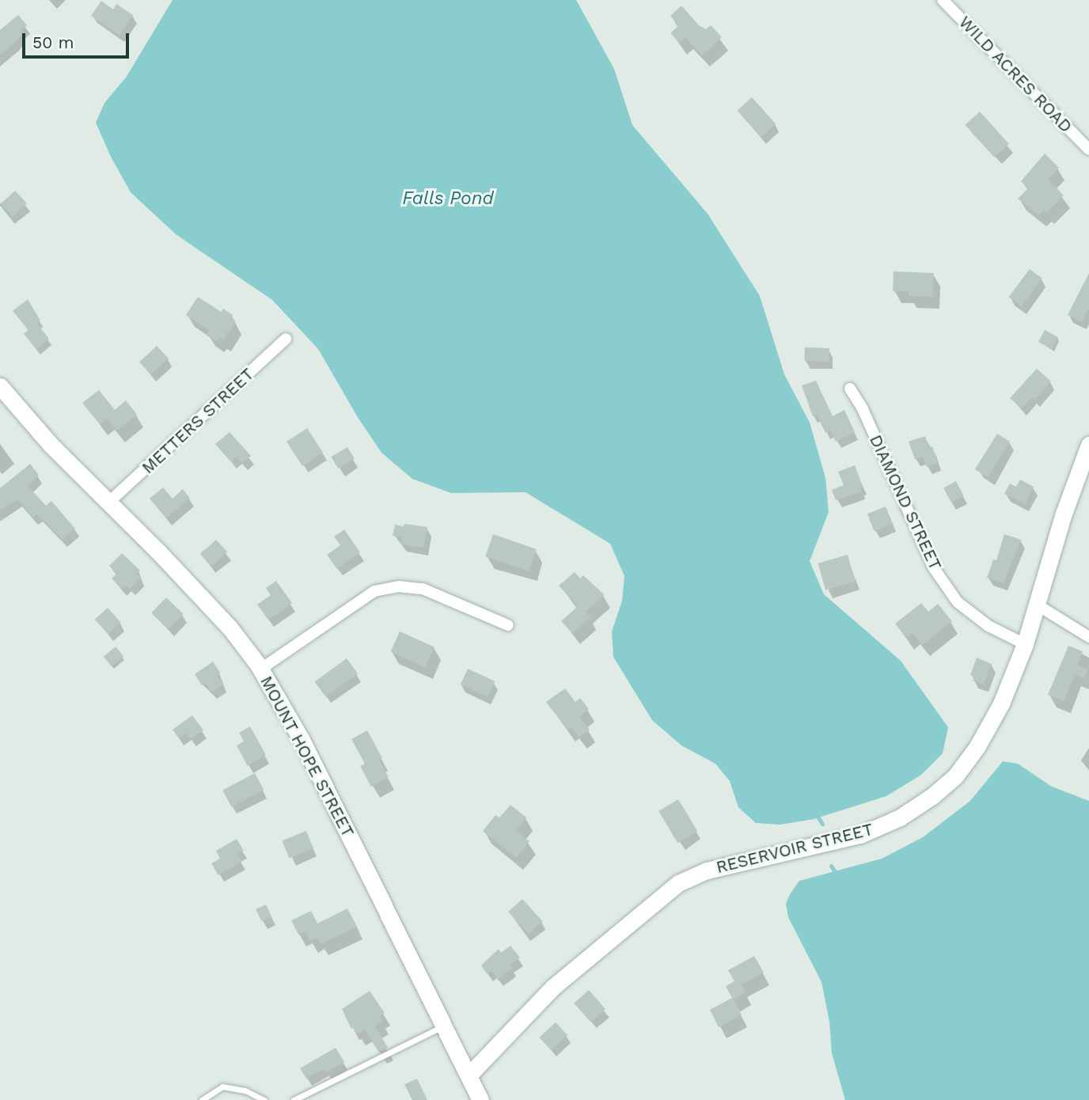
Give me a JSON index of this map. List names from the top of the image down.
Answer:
{
  "streets": {
    "street": [
      "WILD ACRES ROAD",
      "METTERS STREET",
      "DIAMOND STREET",
      "MOUNT HOPE STREET",
      "RESERVOIR STREET"
    ]
  },
  "crossings": [
    ["METTERS STREET", "MOUNT HOPE STREET"],
    ["DIAMOND STREET", "RESERVOIR STREET"],
    ["MOUNT HOPE STREET", "RESERVOIR STREET"]
  ],
  "water": ["Falls Pond"],
  "scale_bar": "50 m"
}
